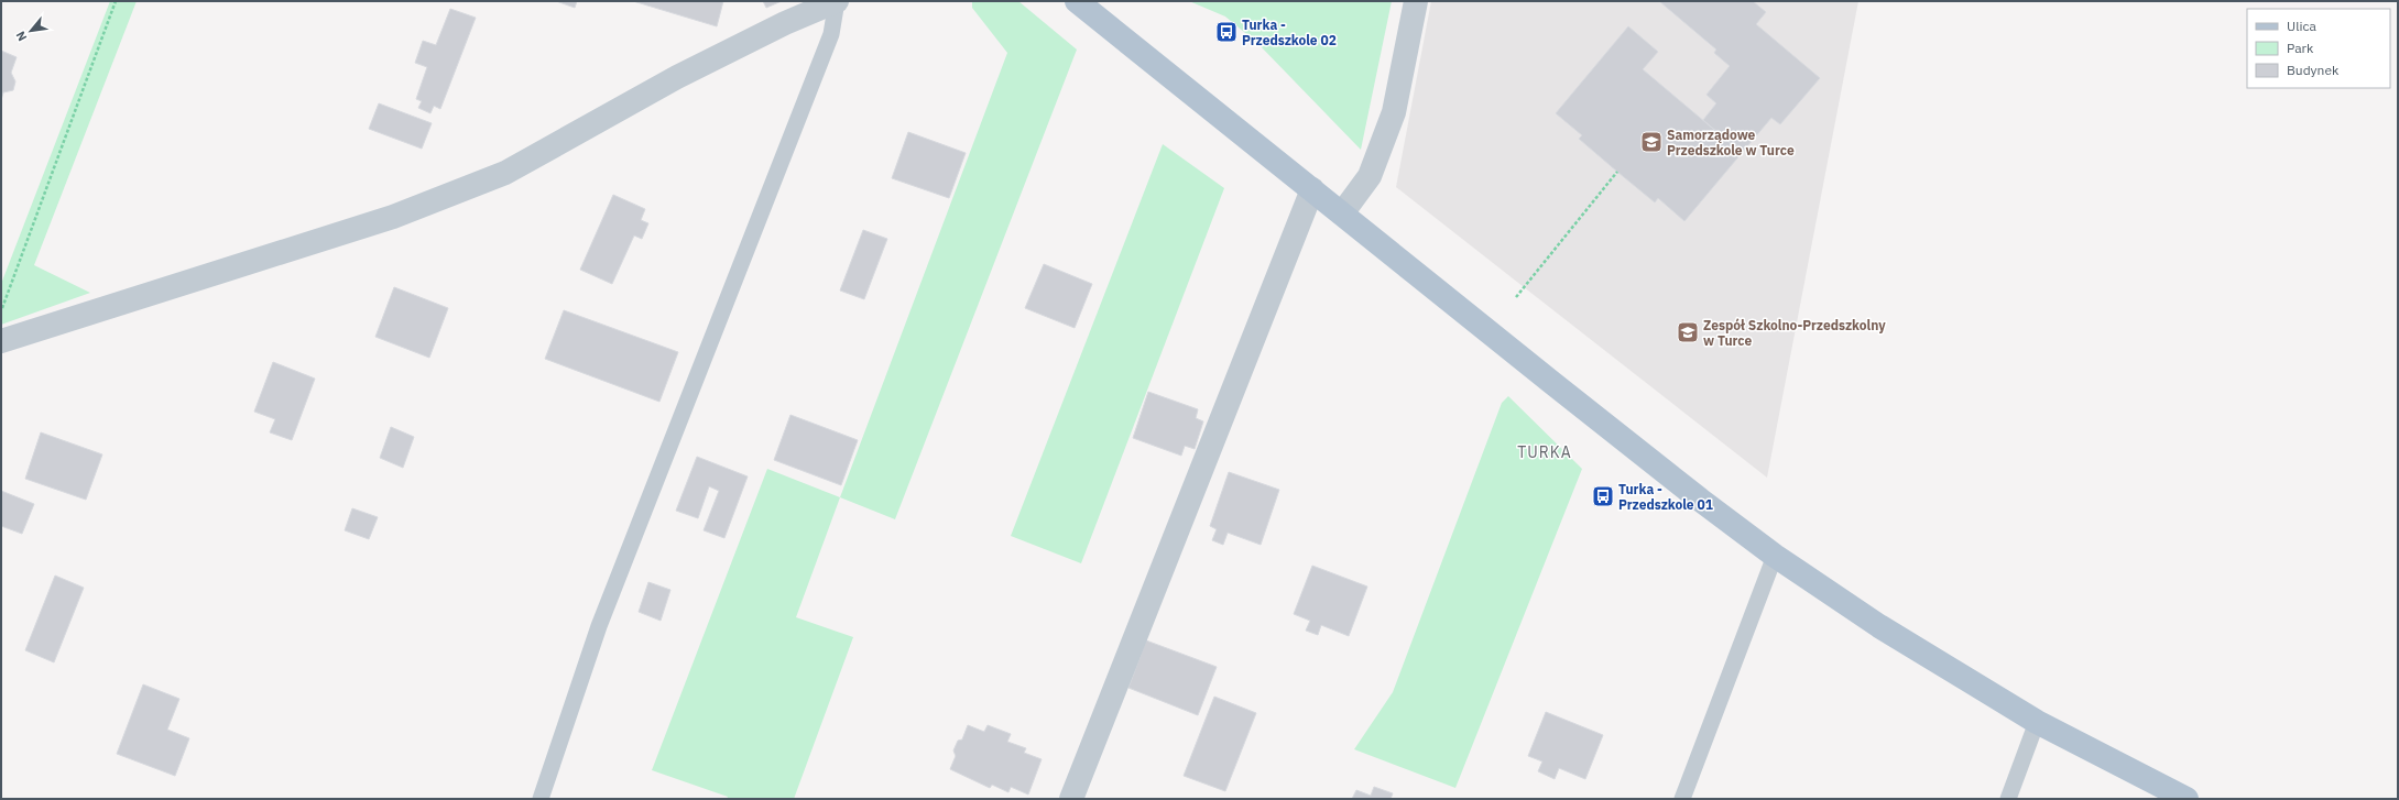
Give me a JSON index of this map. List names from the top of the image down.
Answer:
{
  "districts": ["TURKA"],
  "places": {
    "bus stop": ["Turka - Przedszkole 02", "Turka - Przedszkole 01"],
    "school or university": ["Samorządowe Przedszkole w Turce", "Zespół Szkolno-Przedszkolny w Turce"]
  },
  "legend": ["Ulica", "Park", "Budynek"],
  "north": "bottom left"
}
